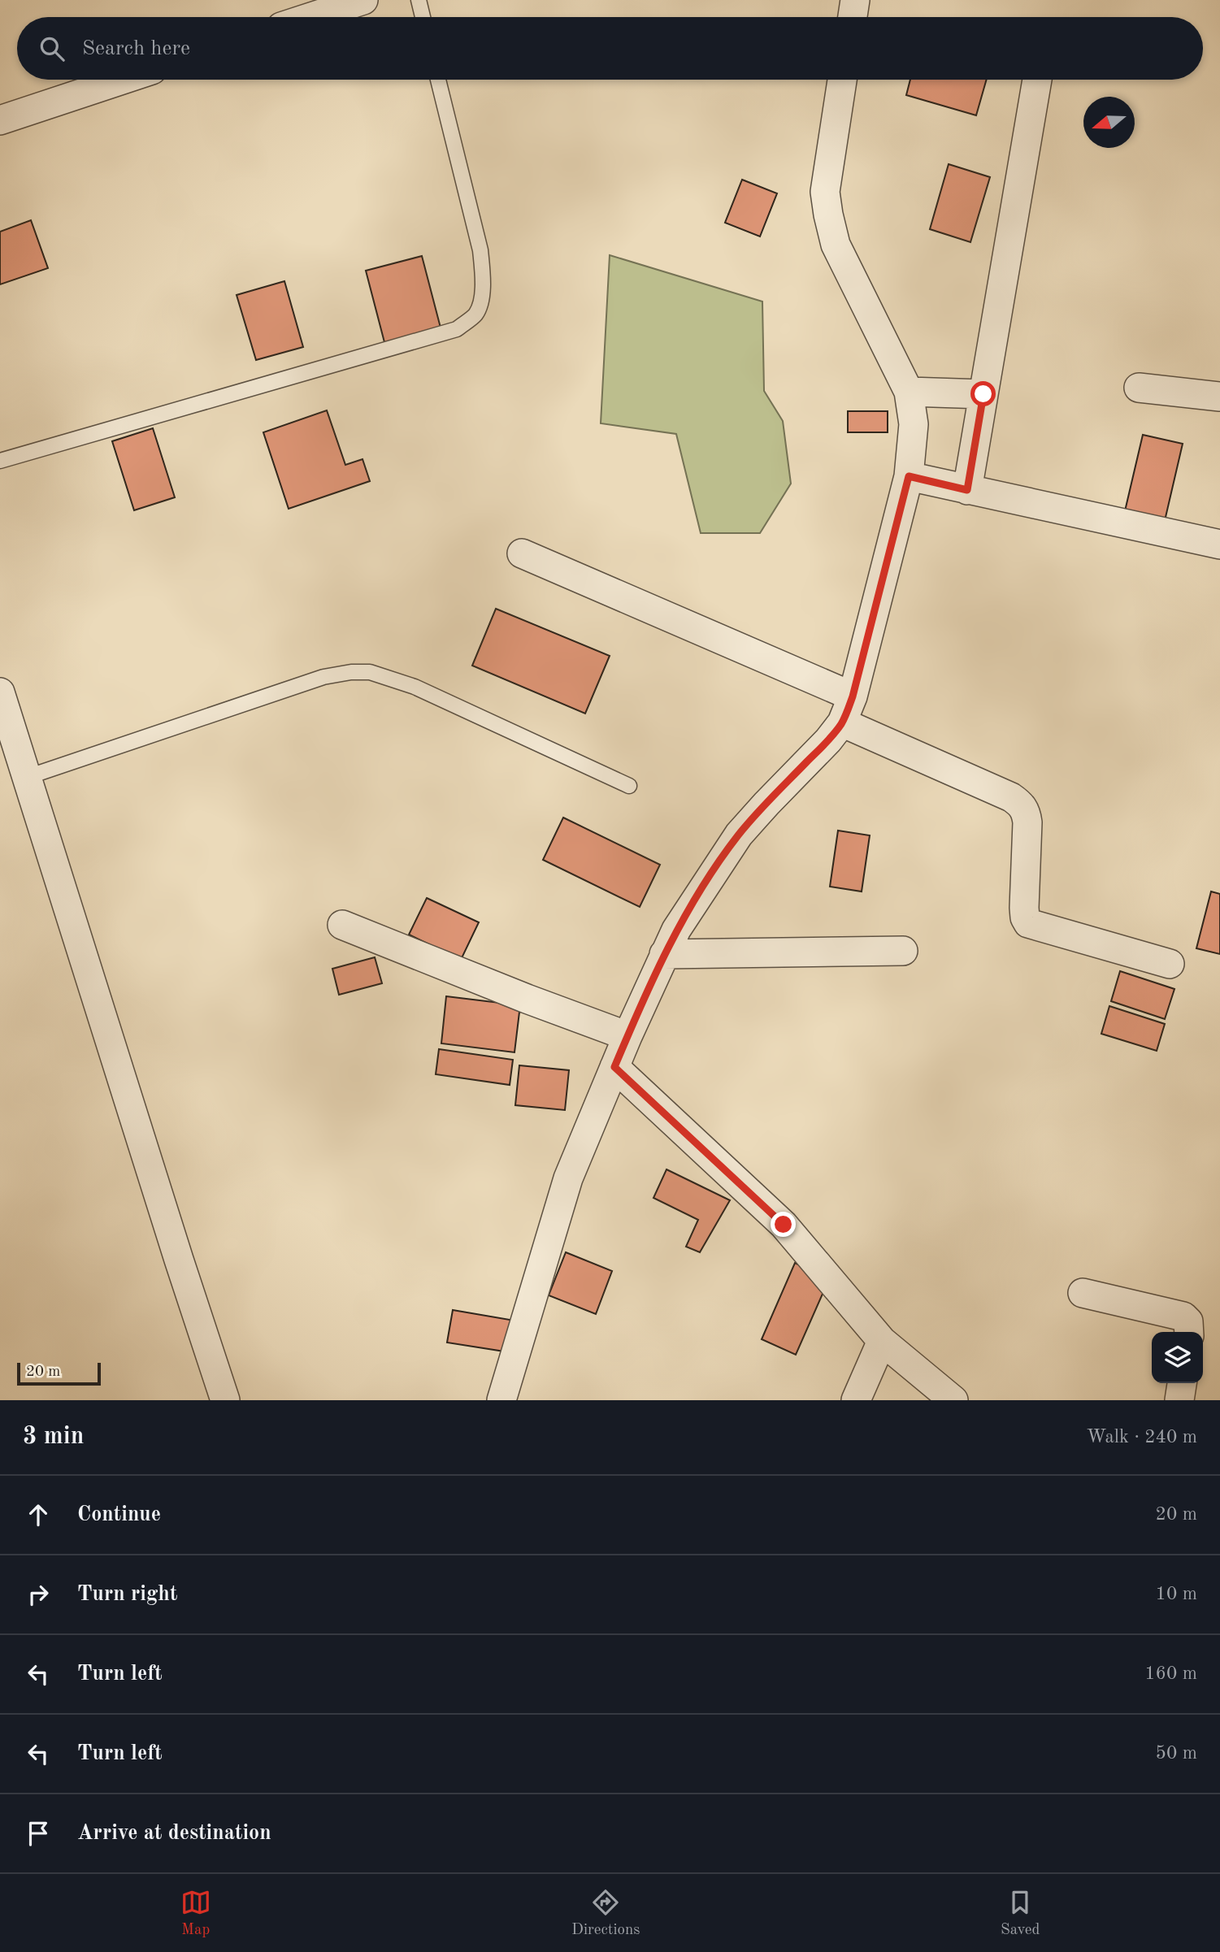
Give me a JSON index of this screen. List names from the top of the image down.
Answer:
{
  "scale_bar": "20 m",
  "north": "left",
  "page": {
    "search": "Search here",
    "scale": "20 m",
    "heading": ["3 min", "Walk · 240 m"],
    "list": [
      ["Continue", "20 m"],
      ["Turn right", "10 m"],
      ["Turn left", "160 m"],
      ["Turn left", "50 m"],
      "Arrive at destination"
    ],
    "nav": ["Map", "Directions", "Saved"]
  }
}
